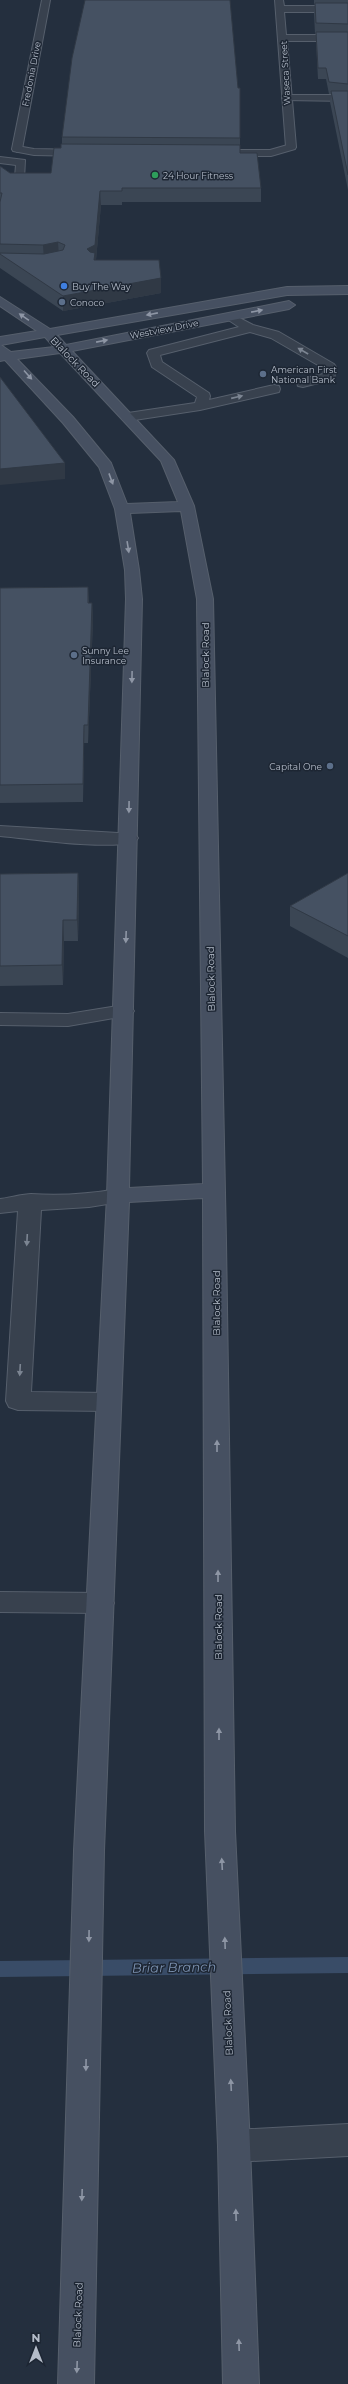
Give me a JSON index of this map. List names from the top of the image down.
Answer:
{
  "streets": {
    "main road": ["Westview Drive", "Blalock Road"],
    "street": ["Waseca Street", "Fredonia Drive"]
  },
  "crossings": [
    ["Westview Drive", "Blalock Road"]
  ],
  "water": ["Briar Branch"],
  "places": [
    "24 Hour Fitness",
    "Buy The Way",
    "Conoco",
    "American First National Bank",
    "Sunny Lee Insurance",
    "Capital One"
  ],
  "north": "top"
}
